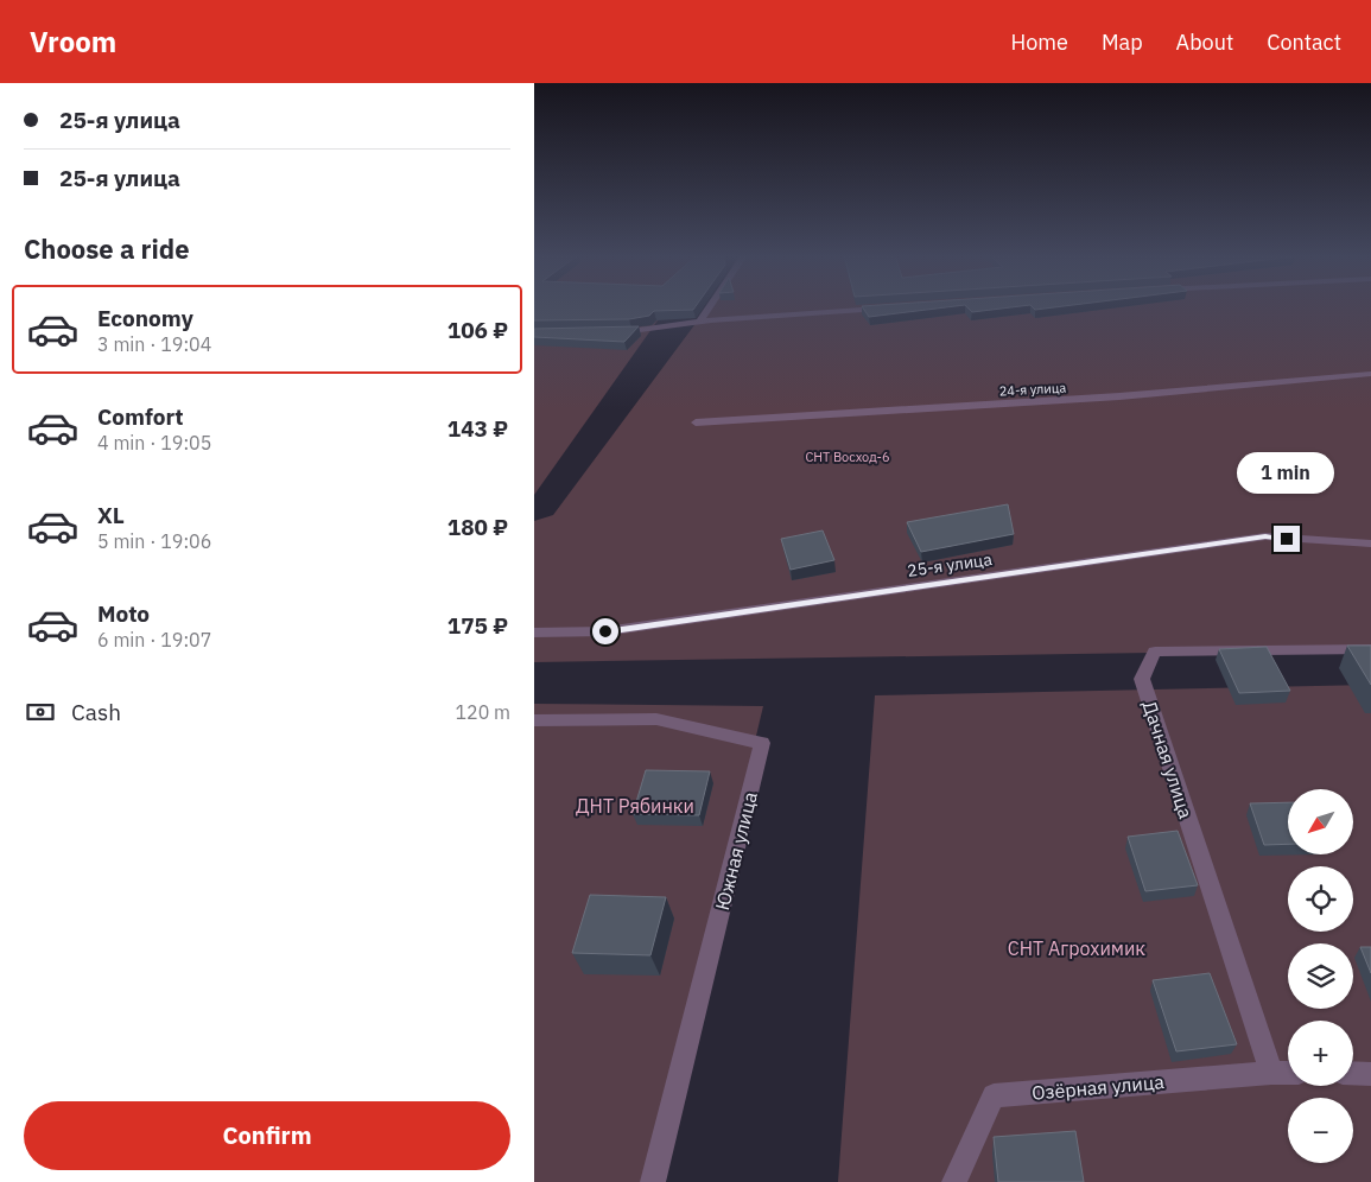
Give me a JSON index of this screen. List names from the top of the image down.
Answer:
{
  "streets": {
    "street": [
      "24-я улица",
      "25-я улица",
      "Дачная улица",
      "Южная улица",
      "Озёрная улица"
    ]
  },
  "crossings": [
    ["Дачная улица", "Озёрная улица"]
  ],
  "parks": ["СНТ Восход-6", "ДНТ Рябинки", "СНТ Агрохимик"],
  "north": "bottom left",
  "page": {
    "header": "Vroom",
    "nav": [
      "Home",
      "Map",
      "About",
      "Contact"
    ],
    "banner": ["25-я улица", "25-я улица"],
    "heading": "Choose a ride",
    "list": [
      {
        "name": "Economy",
        "note": "3 min · 19:04",
        "value": "106 ₽"
      },
      {
        "name": "Comfort",
        "note": "4 min · 19:05",
        "value": "143 ₽"
      },
      {
        "name": "XL",
        "note": "5 min · 19:06",
        "value": "180 ₽"
      },
      {
        "name": "Moto",
        "note": "6 min · 19:07",
        "value": "175 ₽"
      }
    ],
    "bubble": "1 min",
    "pay": ["Cash", "120 m"],
    "map_buttons": ["+", "−"],
    "buttons": "Confirm"
  }
}
